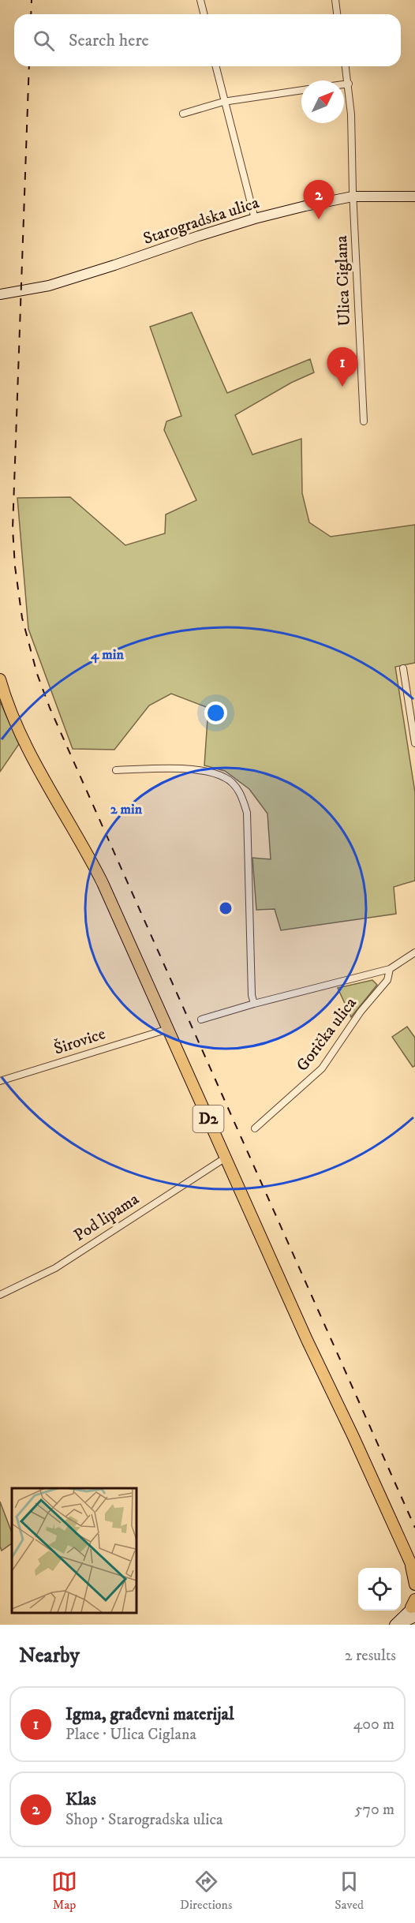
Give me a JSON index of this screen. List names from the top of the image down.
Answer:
{
  "streets": {
    "main road": ["Starogradska ulica", "D2"],
    "street": [
      "Ulica Ciglana",
      "Gorička ulica",
      "Širovice",
      "Pod lipama"
    ]
  },
  "crossings": [
    ["Starogradska ulica", "Ulica Ciglana"],
    ["Širovice", "D2"],
    ["D2", "Pod lipama"]
  ],
  "north": "top right",
  "page": {
    "search": "Search here",
    "pins": ["2", "1"],
    "heading": ["Nearby", "2 results"],
    "list": [
      {
        "mark": "1",
        "name": "Igma, građevni materijal",
        "note": "Place · Ulica Ciglana",
        "value": "400 m"
      },
      {
        "mark": "2",
        "name": "Klas",
        "note": "Shop · Starogradska ulica",
        "value": "570 m"
      }
    ],
    "nav": ["Map", "Directions", "Saved"]
  },
  "rings": ["4 min", "2 min"]
}
